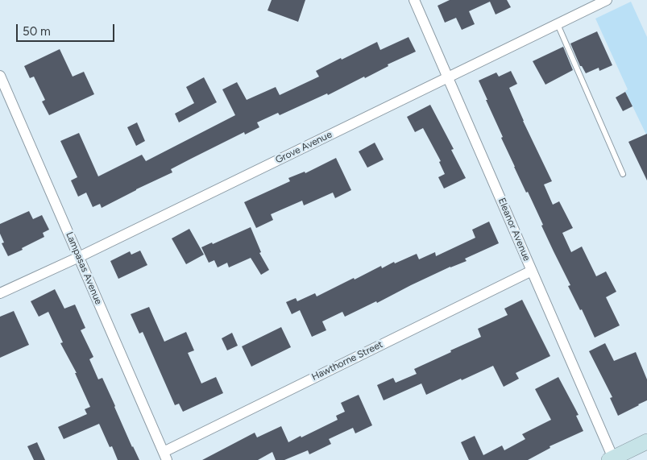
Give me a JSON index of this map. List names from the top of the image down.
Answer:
{
  "streets": {
    "street": [
      "Grove Avenue",
      "Eleanor Avenue",
      "Lampasas Avenue",
      "Hawthorne Street"
    ]
  },
  "crossings": [
    ["Grove Avenue", "Eleanor Avenue"],
    ["Grove Avenue", "Lampasas Avenue"],
    ["Eleanor Avenue", "Hawthorne Street"],
    ["Lampasas Avenue", "Hawthorne Street"]
  ],
  "scale_bar": "50 m"
}
